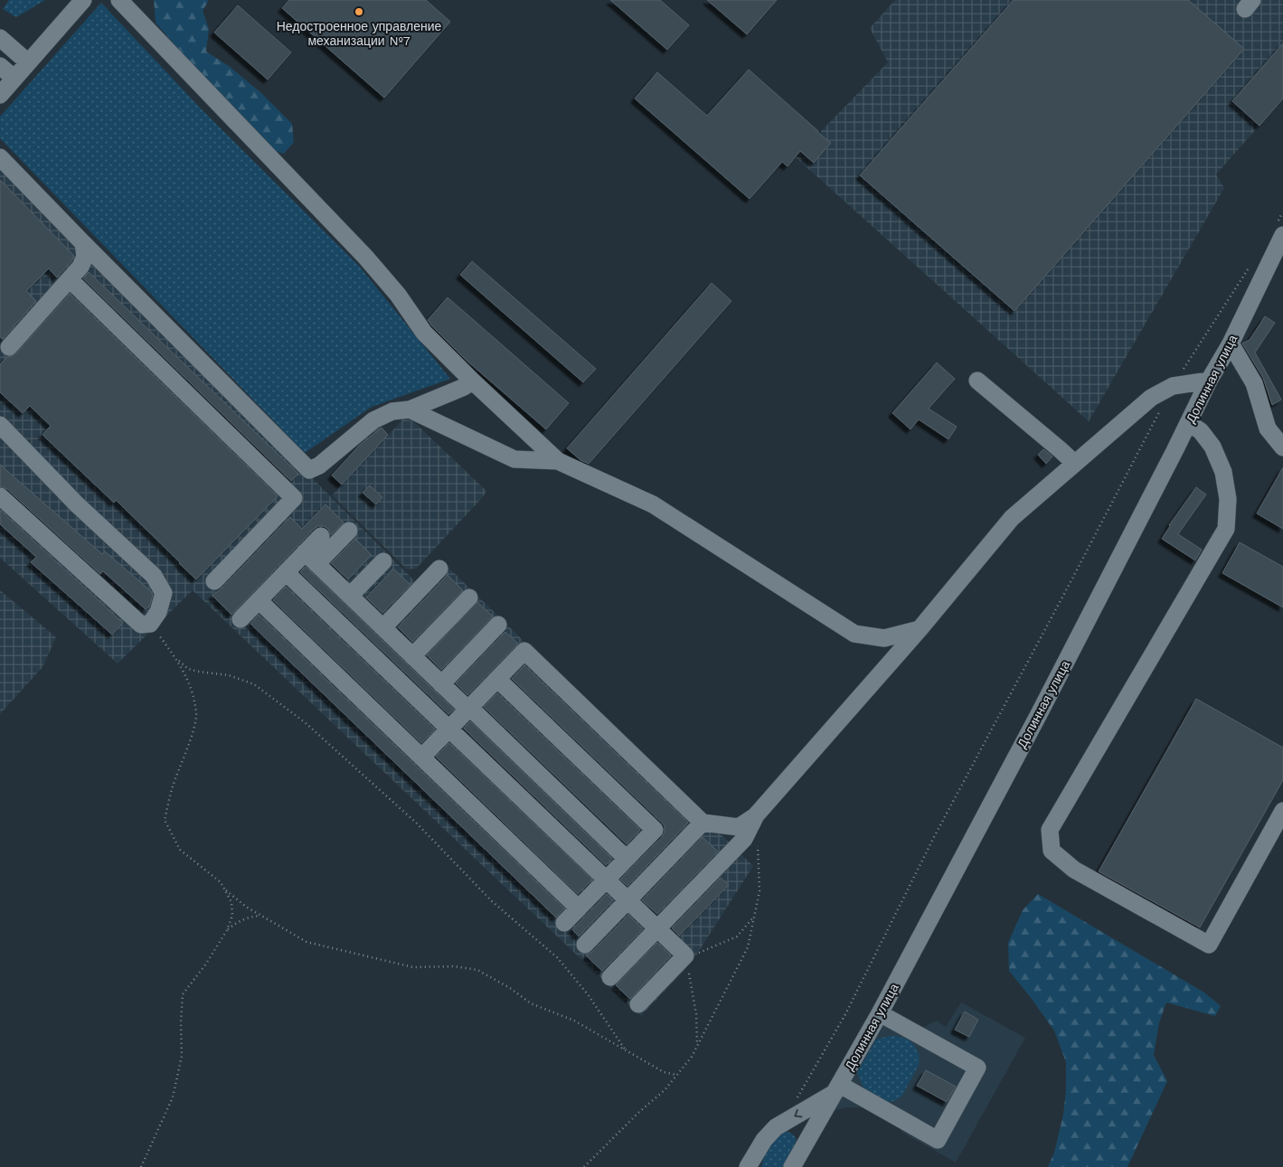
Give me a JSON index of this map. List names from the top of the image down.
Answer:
{
  "streets": {
    "street": ["Долинная улица"]
  },
  "places": ["Недостроенное управление механизации №7"]
}
